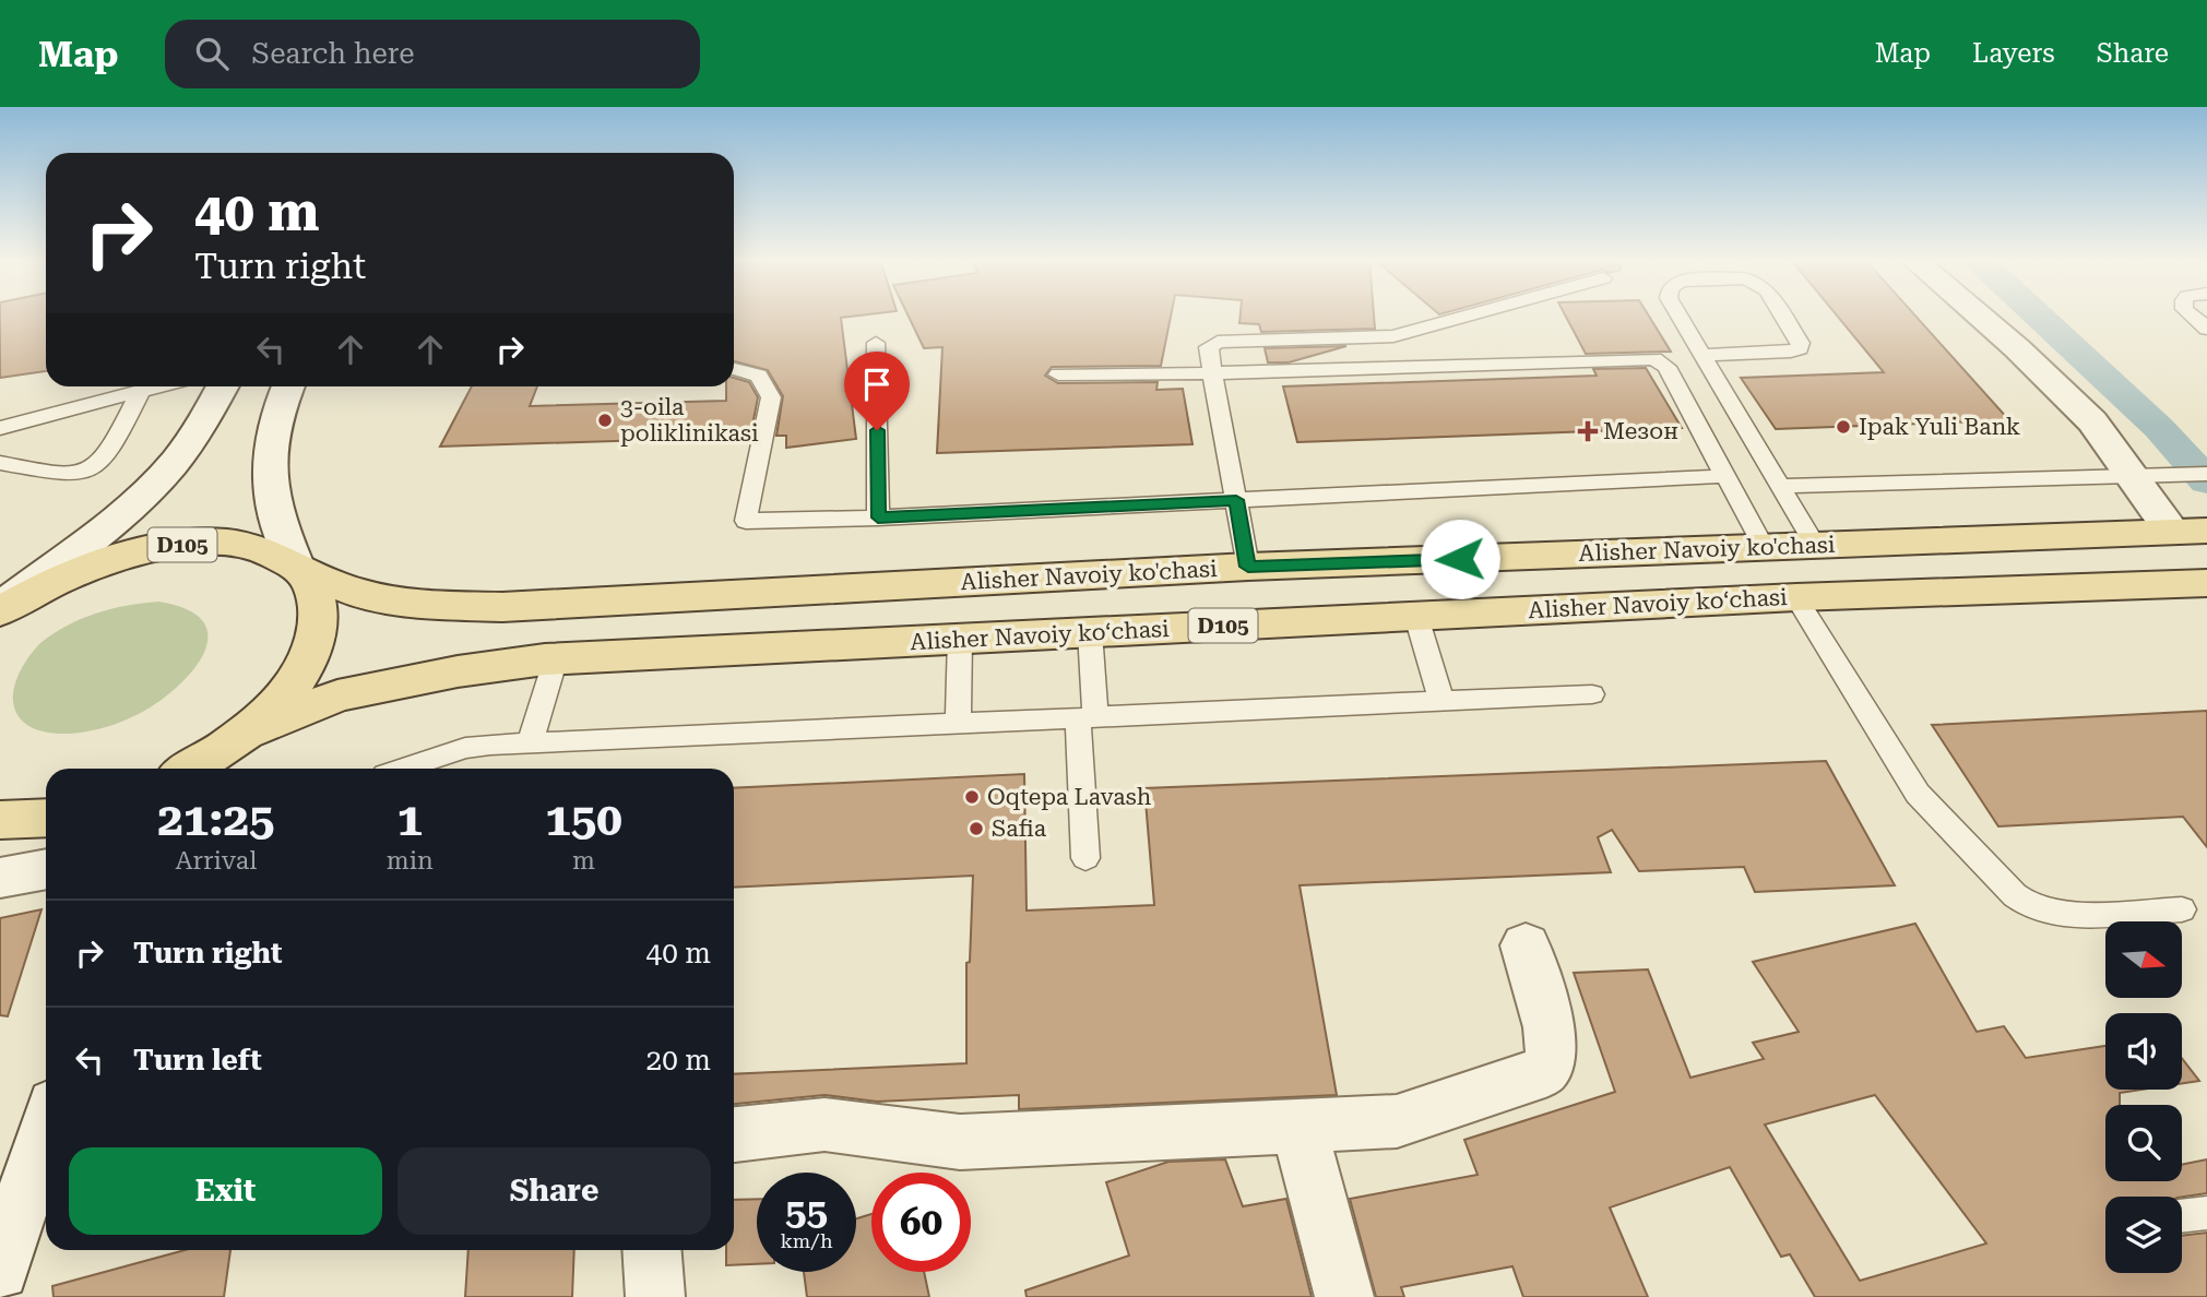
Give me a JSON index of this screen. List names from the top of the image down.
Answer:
{
  "streets": {
    "main road": ["D105", "Alisher Navoiy ko'chasi", "Alisher Navoiy koʻchasi"]
  },
  "crossings": [
    ["D105", "Alisher Navoiy ko'chasi"],
    ["D105", "Alisher Navoiy koʻchasi"]
  ],
  "places": {
    "other": [
      "3-oila poliklinikasi",
      "Ipak Yuli Bank",
      "Oqtepa Lavash",
      "Safia"
    ],
    "health": ["Мезон"]
  },
  "north": "right",
  "page": {
    "header": "Map",
    "search": "Search here",
    "nav": ["Map", "Layers", "Share"],
    "turn": ["40 m", "Turn right"],
    "eta": [
      "21:25",
      "Arrival",
      "1",
      "min",
      "150",
      "m"
    ],
    "list": [
      {
        "name": "Turn right",
        "value": "40 m"
      },
      {
        "name": "Turn left",
        "value": "20 m"
      }
    ],
    "buttons": ["Exit", "Share"],
    "speed": "55 km/h",
    "limit": "60"
  }
}
